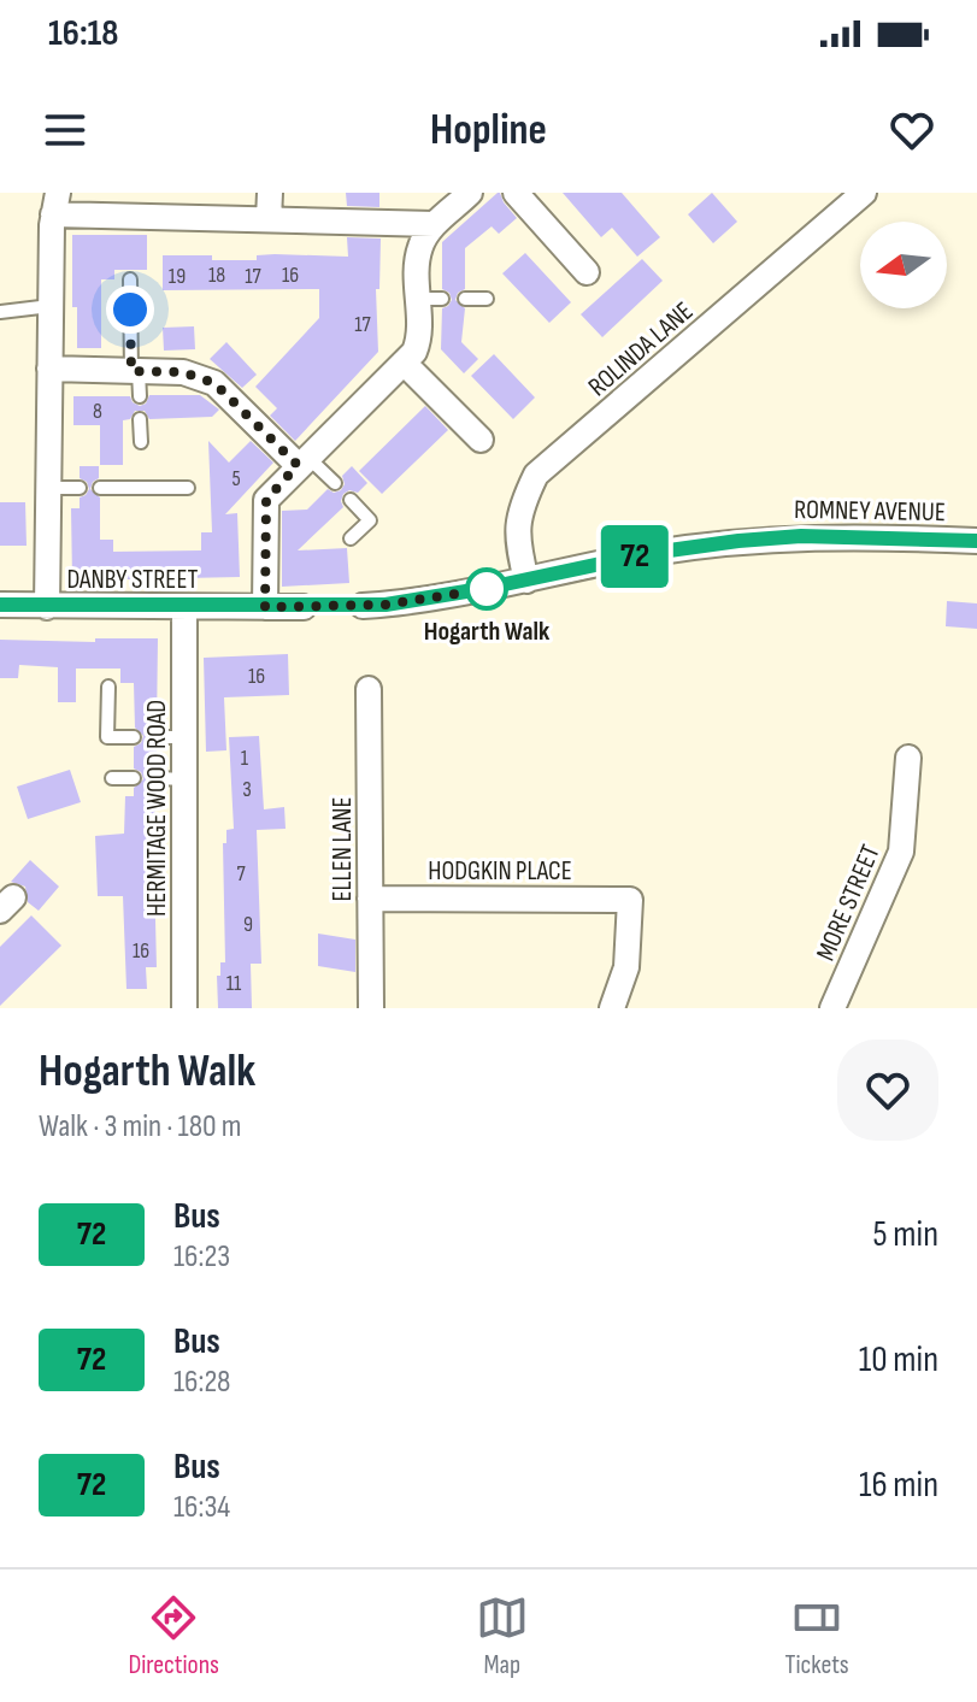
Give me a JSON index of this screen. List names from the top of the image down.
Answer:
{
  "streets": {
    "street": [
      "ROLINDA LANE",
      "ROMNEY AVENUE",
      "DANBY STREET",
      "HERMITAGE WOOD ROAD",
      "ELLEN LANE",
      "HODGKIN PLACE",
      "MORE STREET"
    ]
  },
  "crossings": [
    ["ROLINDA LANE", "ROMNEY AVENUE"],
    ["ROMNEY AVENUE", "DANBY STREET"],
    ["DANBY STREET", "HERMITAGE WOOD ROAD"],
    ["ELLEN LANE", "HODGKIN PLACE"]
  ],
  "places": ["Hogarth Walk"],
  "lines": ["bus line 72"],
  "house_numbers": [
    "18",
    "16",
    "19",
    "17",
    "17",
    "8",
    "5",
    "16",
    "1",
    "3",
    "7",
    "9",
    "16",
    "11"
  ],
  "north": "left",
  "page": {
    "status": "16:18",
    "header": "Hopline",
    "on_map": "72",
    "heading": ["Hogarth Walk", "Walk · 3 min · 180 m"],
    "list": [
      {
        "mark": "72",
        "name": "Bus",
        "note": "16:23",
        "value": "5 min"
      },
      {
        "mark": "72",
        "name": "Bus",
        "note": "16:28",
        "value": "10 min"
      },
      {
        "mark": "72",
        "name": "Bus",
        "note": "16:34",
        "value": "16 min"
      }
    ],
    "tabs": ["Directions", "Map", "Tickets"]
  }
}
